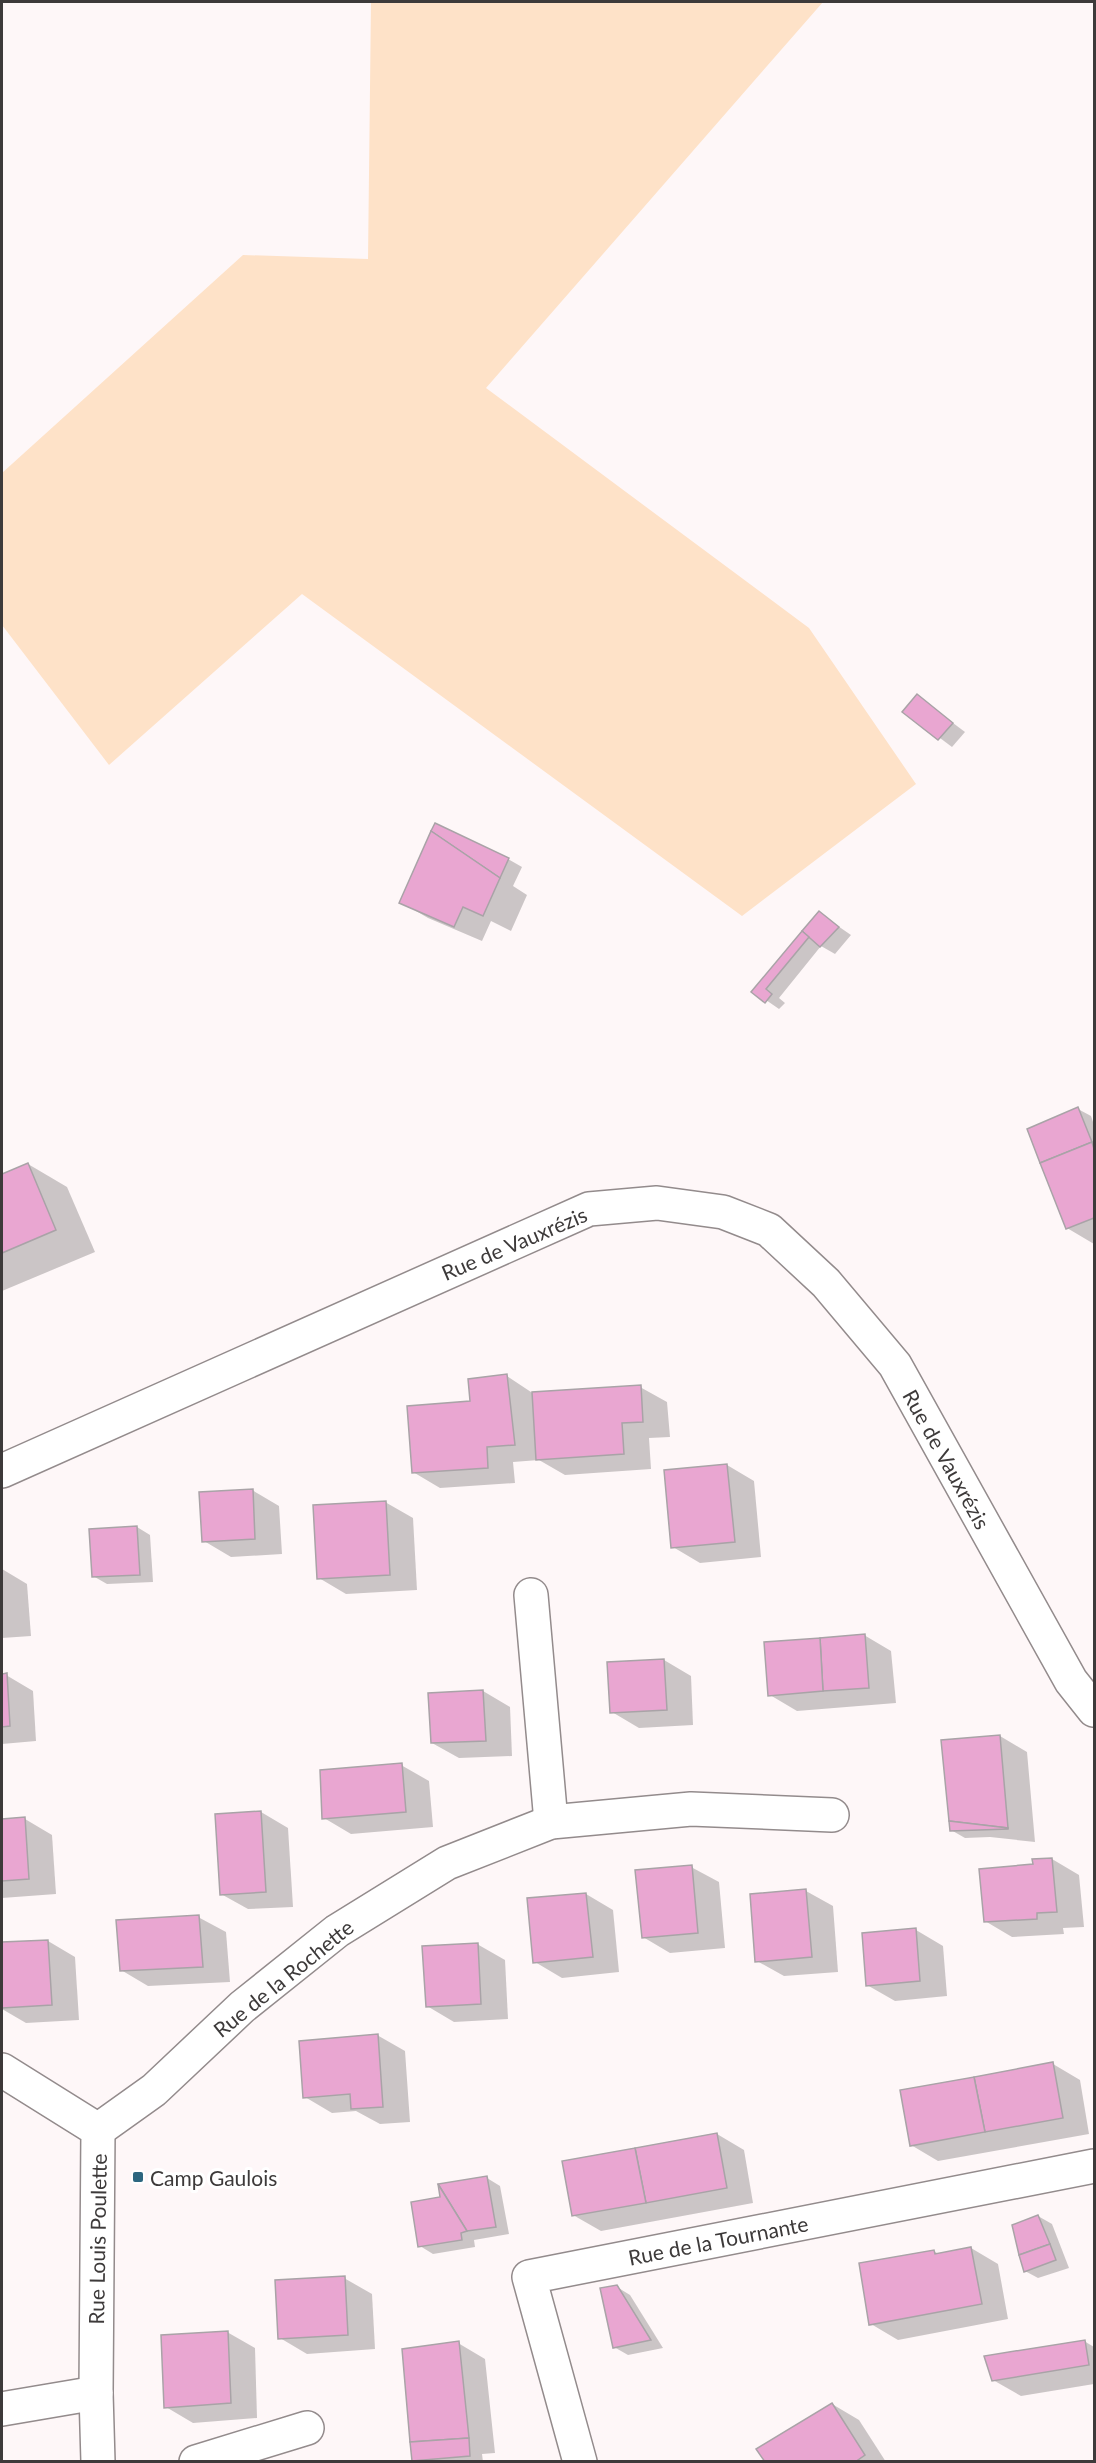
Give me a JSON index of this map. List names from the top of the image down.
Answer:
{
  "streets": {
    "street": [
      "Rue de Vauxrézis",
      "Rue de la Rochette",
      "Rue Louis Poulette",
      "Rue de la Tournante"
    ]
  },
  "crossings": [
    ["Rue de la Rochette", "Rue Louis Poulette"]
  ],
  "places": {
    "transit": ["Camp Gaulois"]
  }
}
